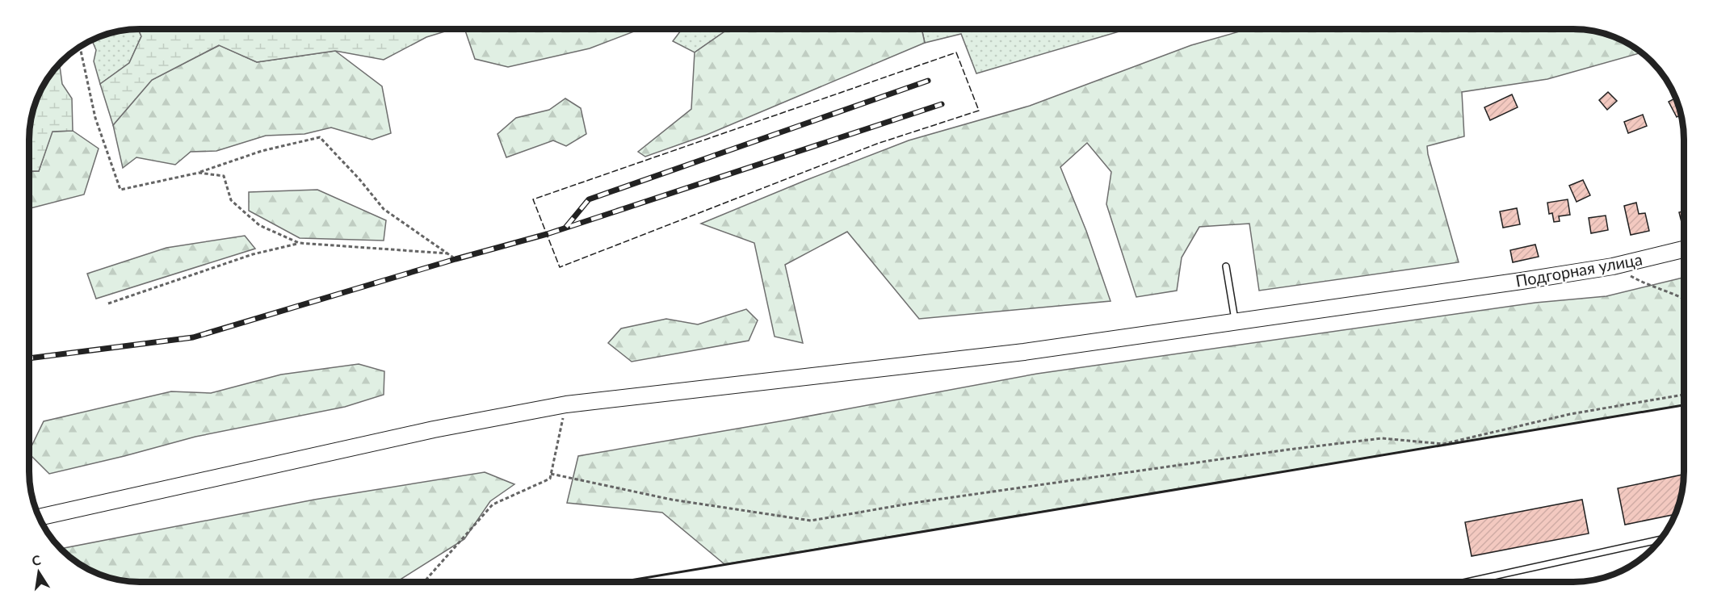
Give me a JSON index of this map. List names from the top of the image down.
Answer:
{
  "streets": {
    "main road": ["Подгорная улица"]
  },
  "north": "top"
}
